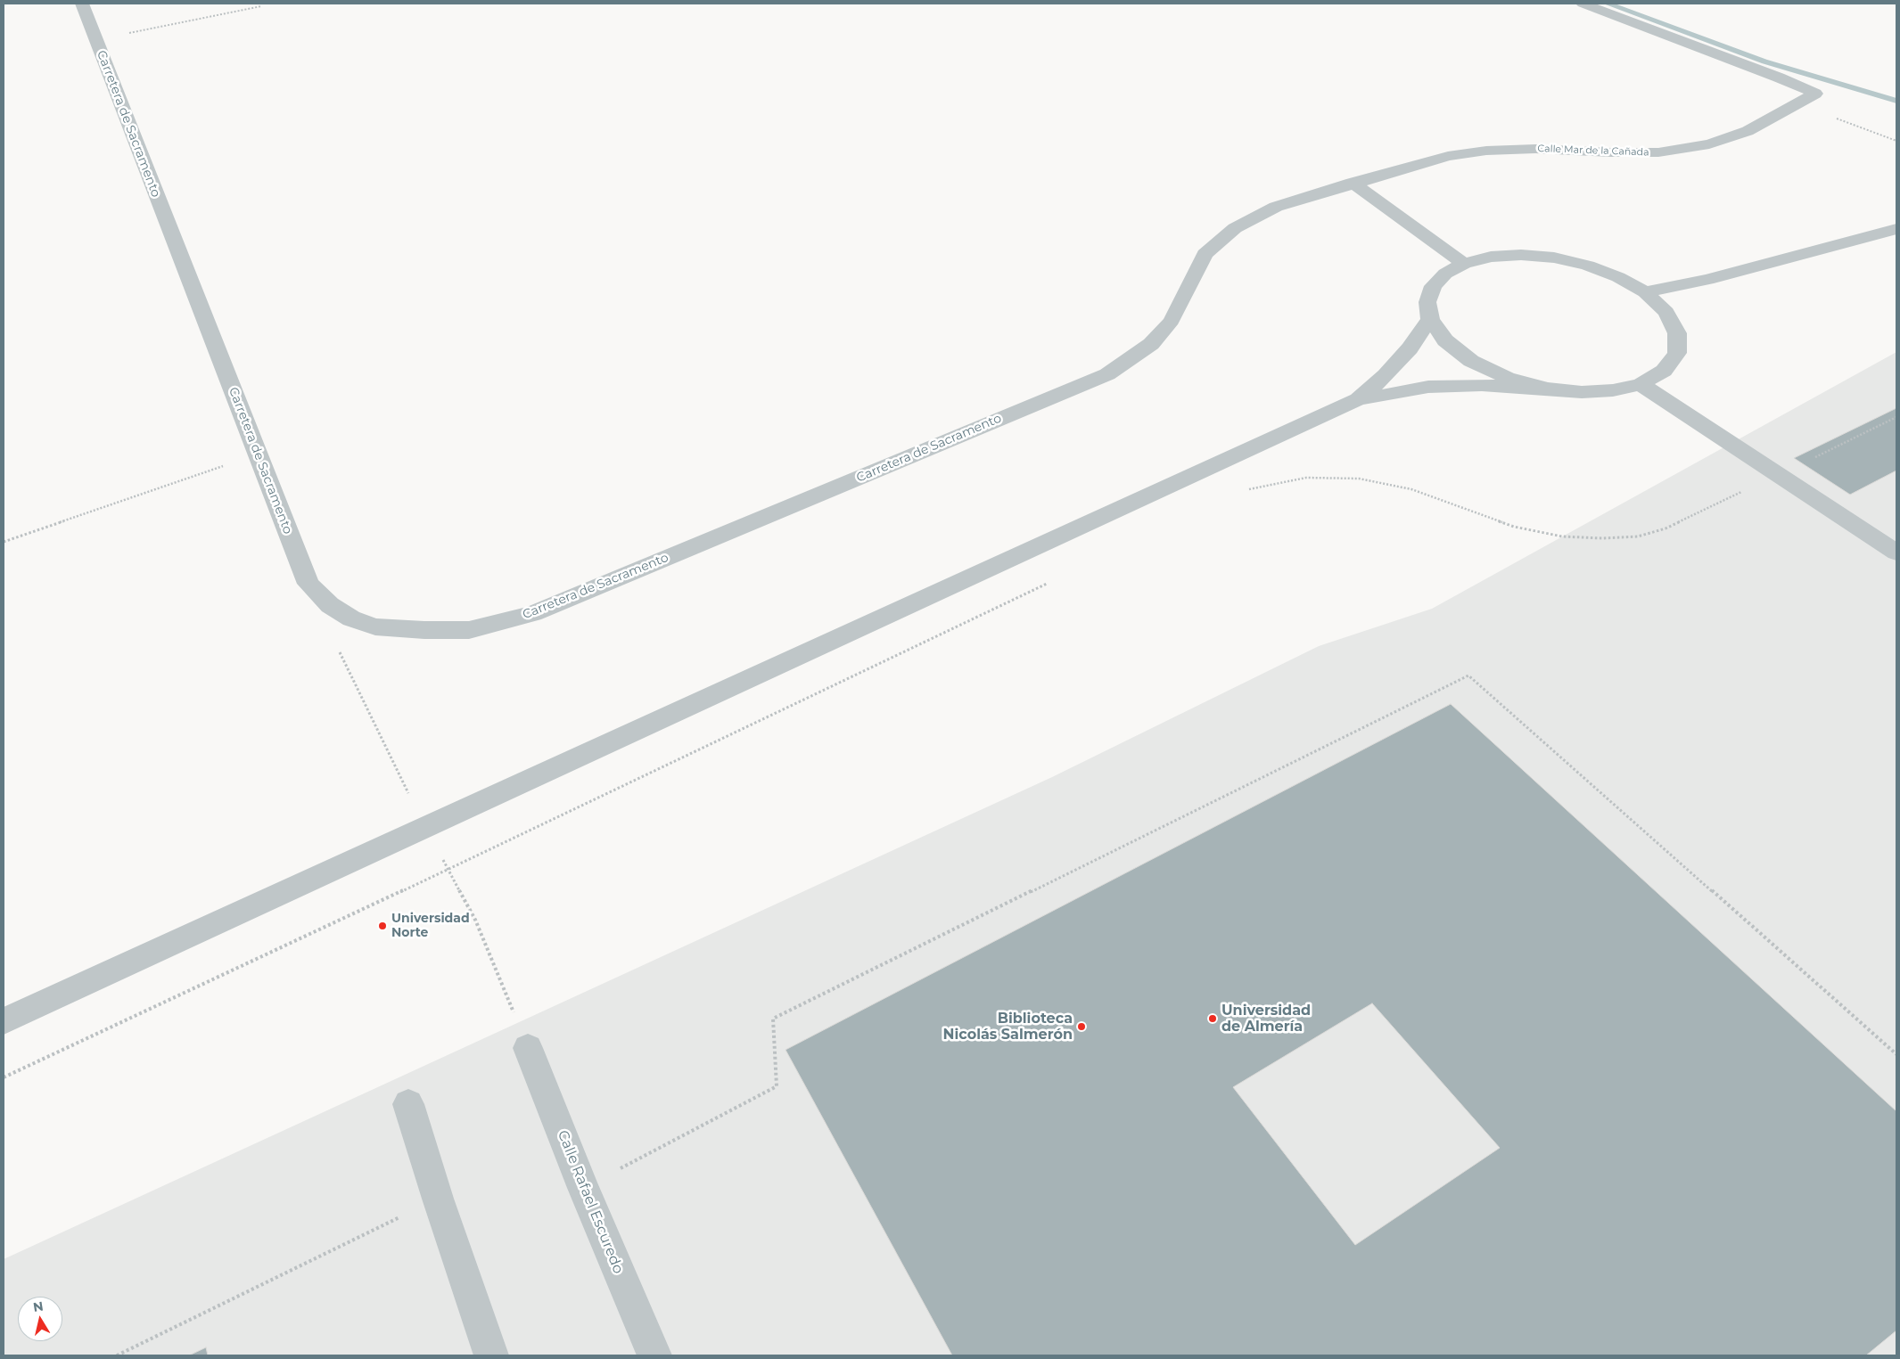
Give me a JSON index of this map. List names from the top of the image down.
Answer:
{
  "streets": {
    "street": ["Carretera de Sacramento", "Calle Mar de la Cañada", "Calle Rafael Escuredo"]
  },
  "crossings": [
    ["Carretera de Sacramento", "Calle Mar de la Cañada"]
  ],
  "places": ["Universidad Norte", "Universidad de Almería", "Biblioteca Nicolás Salmerón"],
  "north": "top"
}
